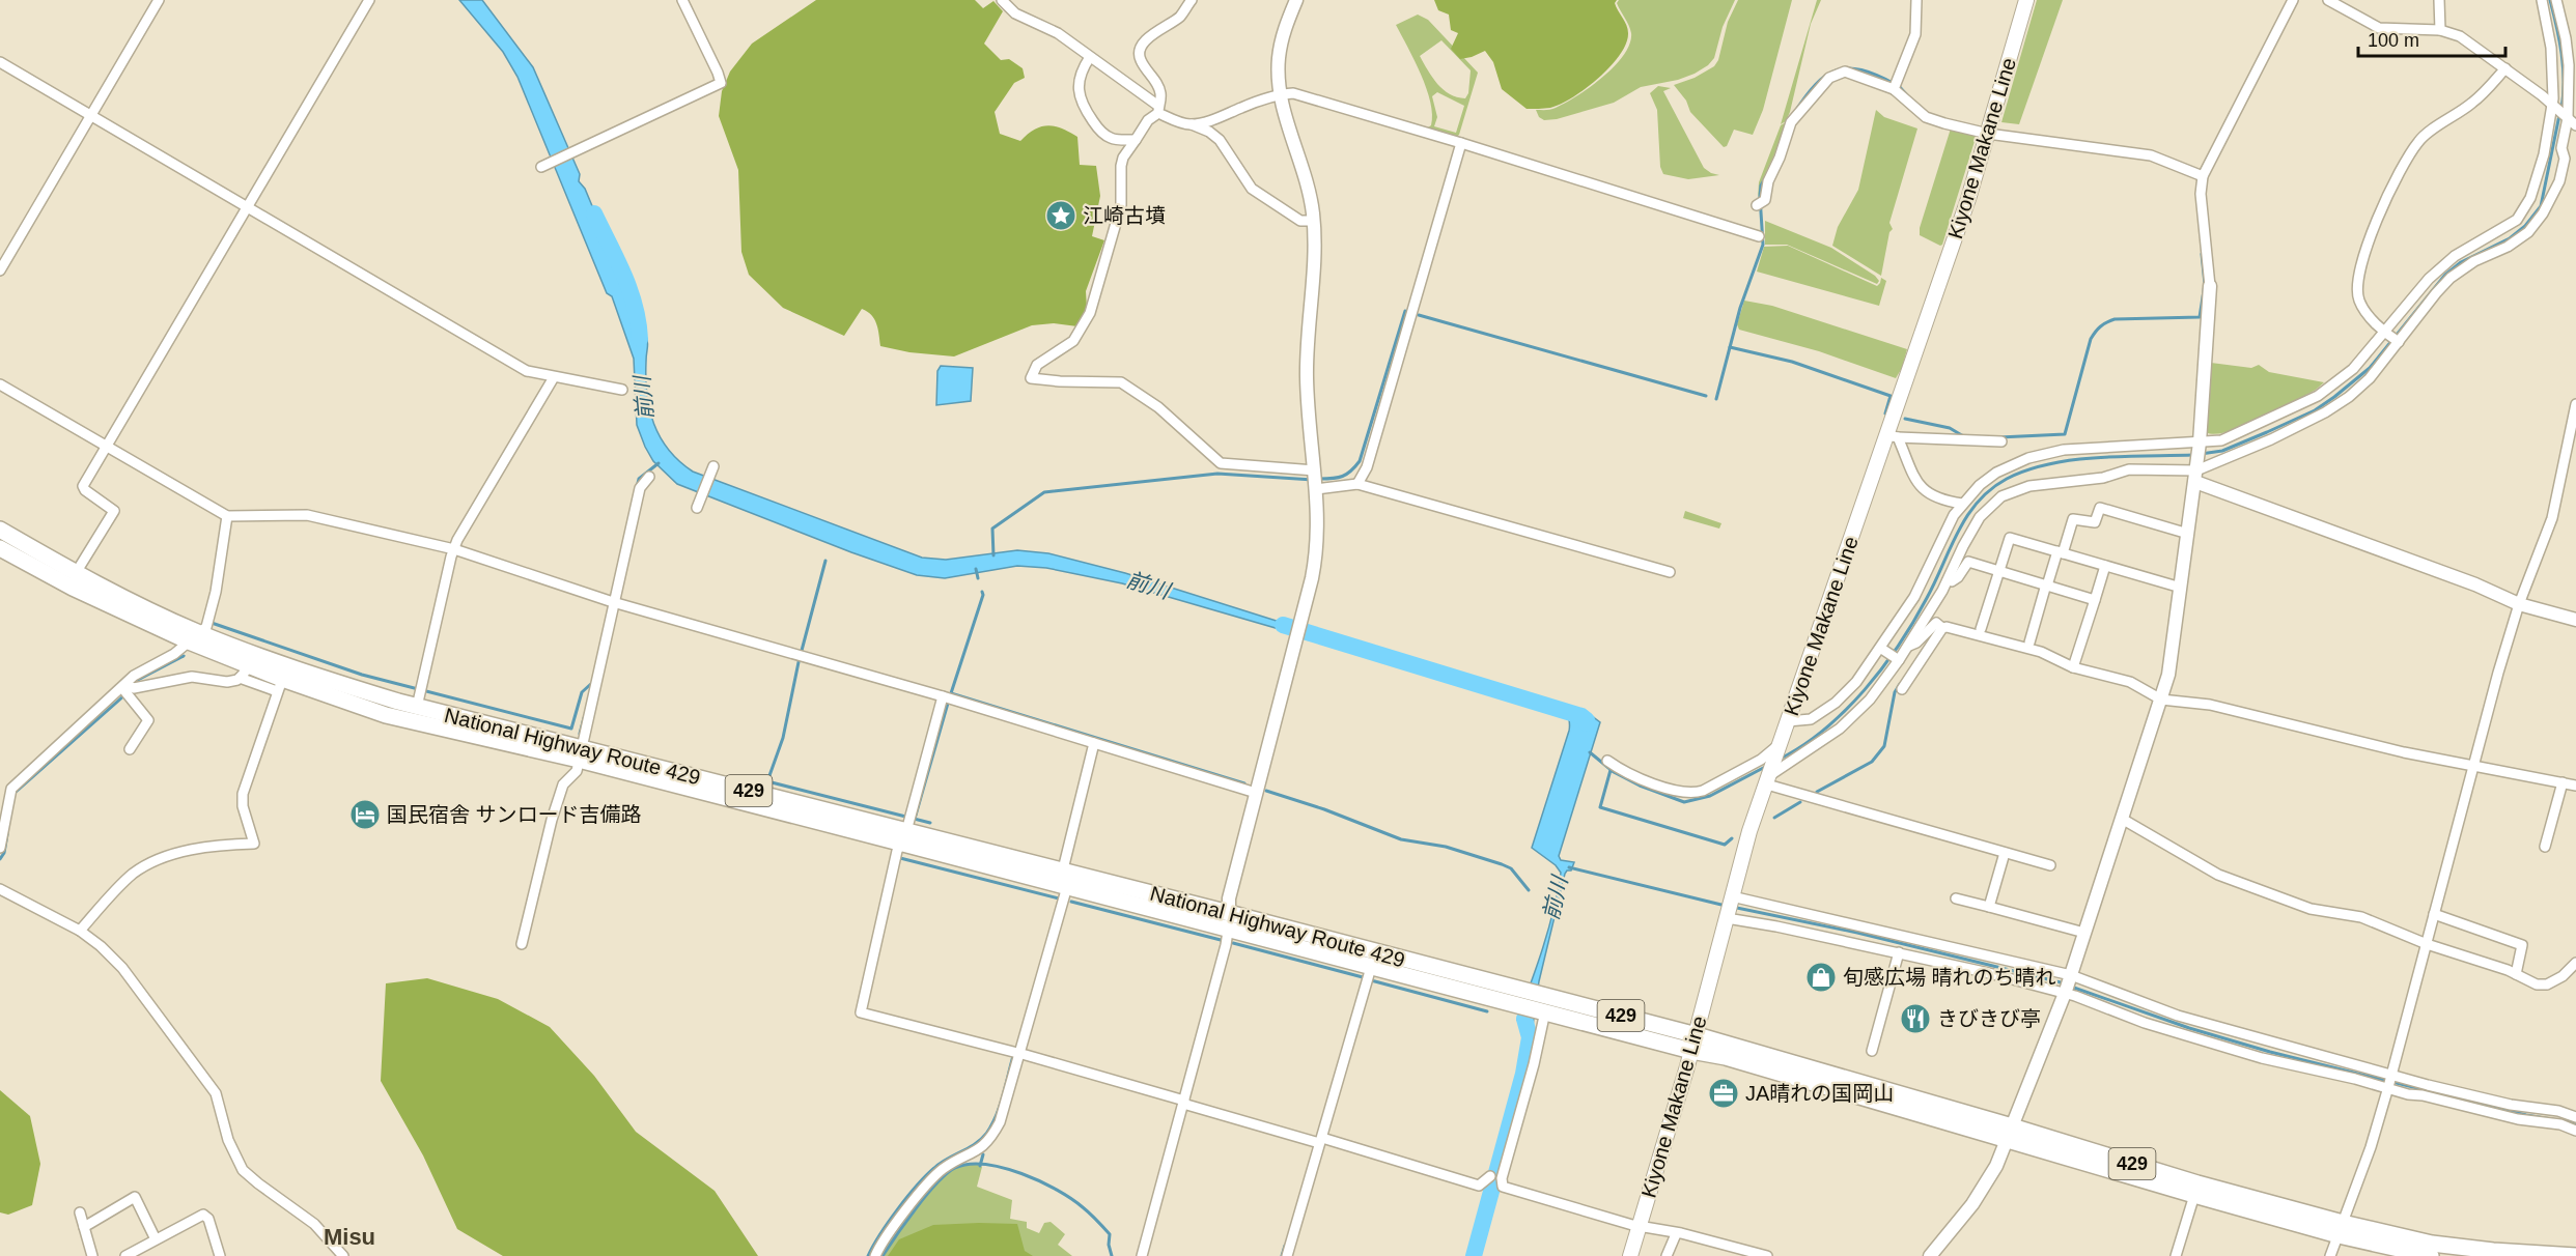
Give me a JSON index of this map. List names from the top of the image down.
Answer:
{
  "streets": {
    "highway": ["National Highway Route 429", "429"],
    "main road": ["Kiyone Makane Line"]
  },
  "crossings": [
    ["Kiyone Makane Line", "National Highway Route 429"]
  ],
  "districts": ["Misu"],
  "water": ["前川"],
  "places": {
    "place": ["江崎古墳"],
    "hotel": ["国民宿舎 サンロード吉備路"],
    "shop": ["旬感広場 晴れのち晴れ"],
    "restaurant": ["きびきび亭"],
    "office": ["JA晴れの国岡山"]
  },
  "scale_bar": "100 m"
}
